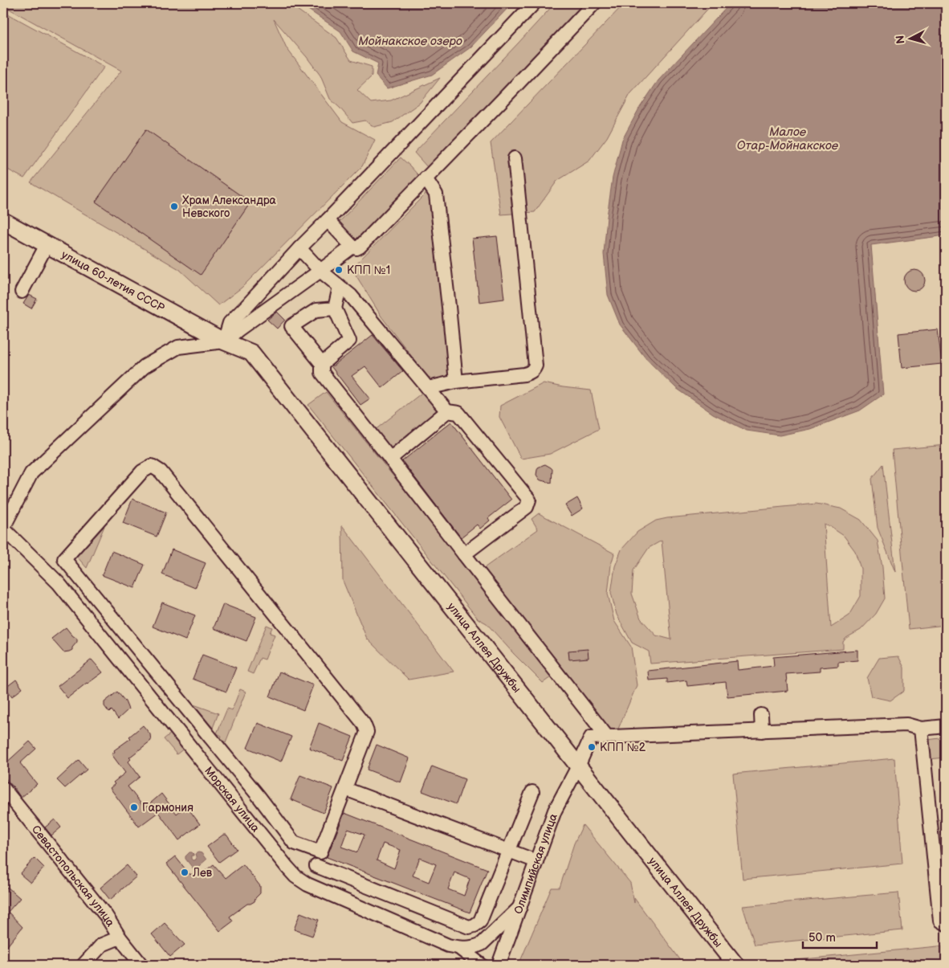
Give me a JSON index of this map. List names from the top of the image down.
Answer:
{
  "streets": {
    "main road": ["улица 60-летия СССР", "улица Аллея Дружбы"],
    "street": ["Морская улица", "Олимпийская улица", "Севастопольская улица"]
  },
  "crossings": [
    ["улица 60-летия СССР", "улица Аллея Дружбы"],
    ["улица Аллея Дружбы", "Олимпийская улица"],
    ["Морская улица", "Олимпийская улица"]
  ],
  "water": ["Мойнакское озеро", "Малое Отар-Мойнакское"],
  "places": [
    "Храм Александра Невского",
    "КПП №1",
    "КПП №2",
    "Гармония",
    "Лев"
  ],
  "scale_bar": "50 m",
  "north": "left"
}
